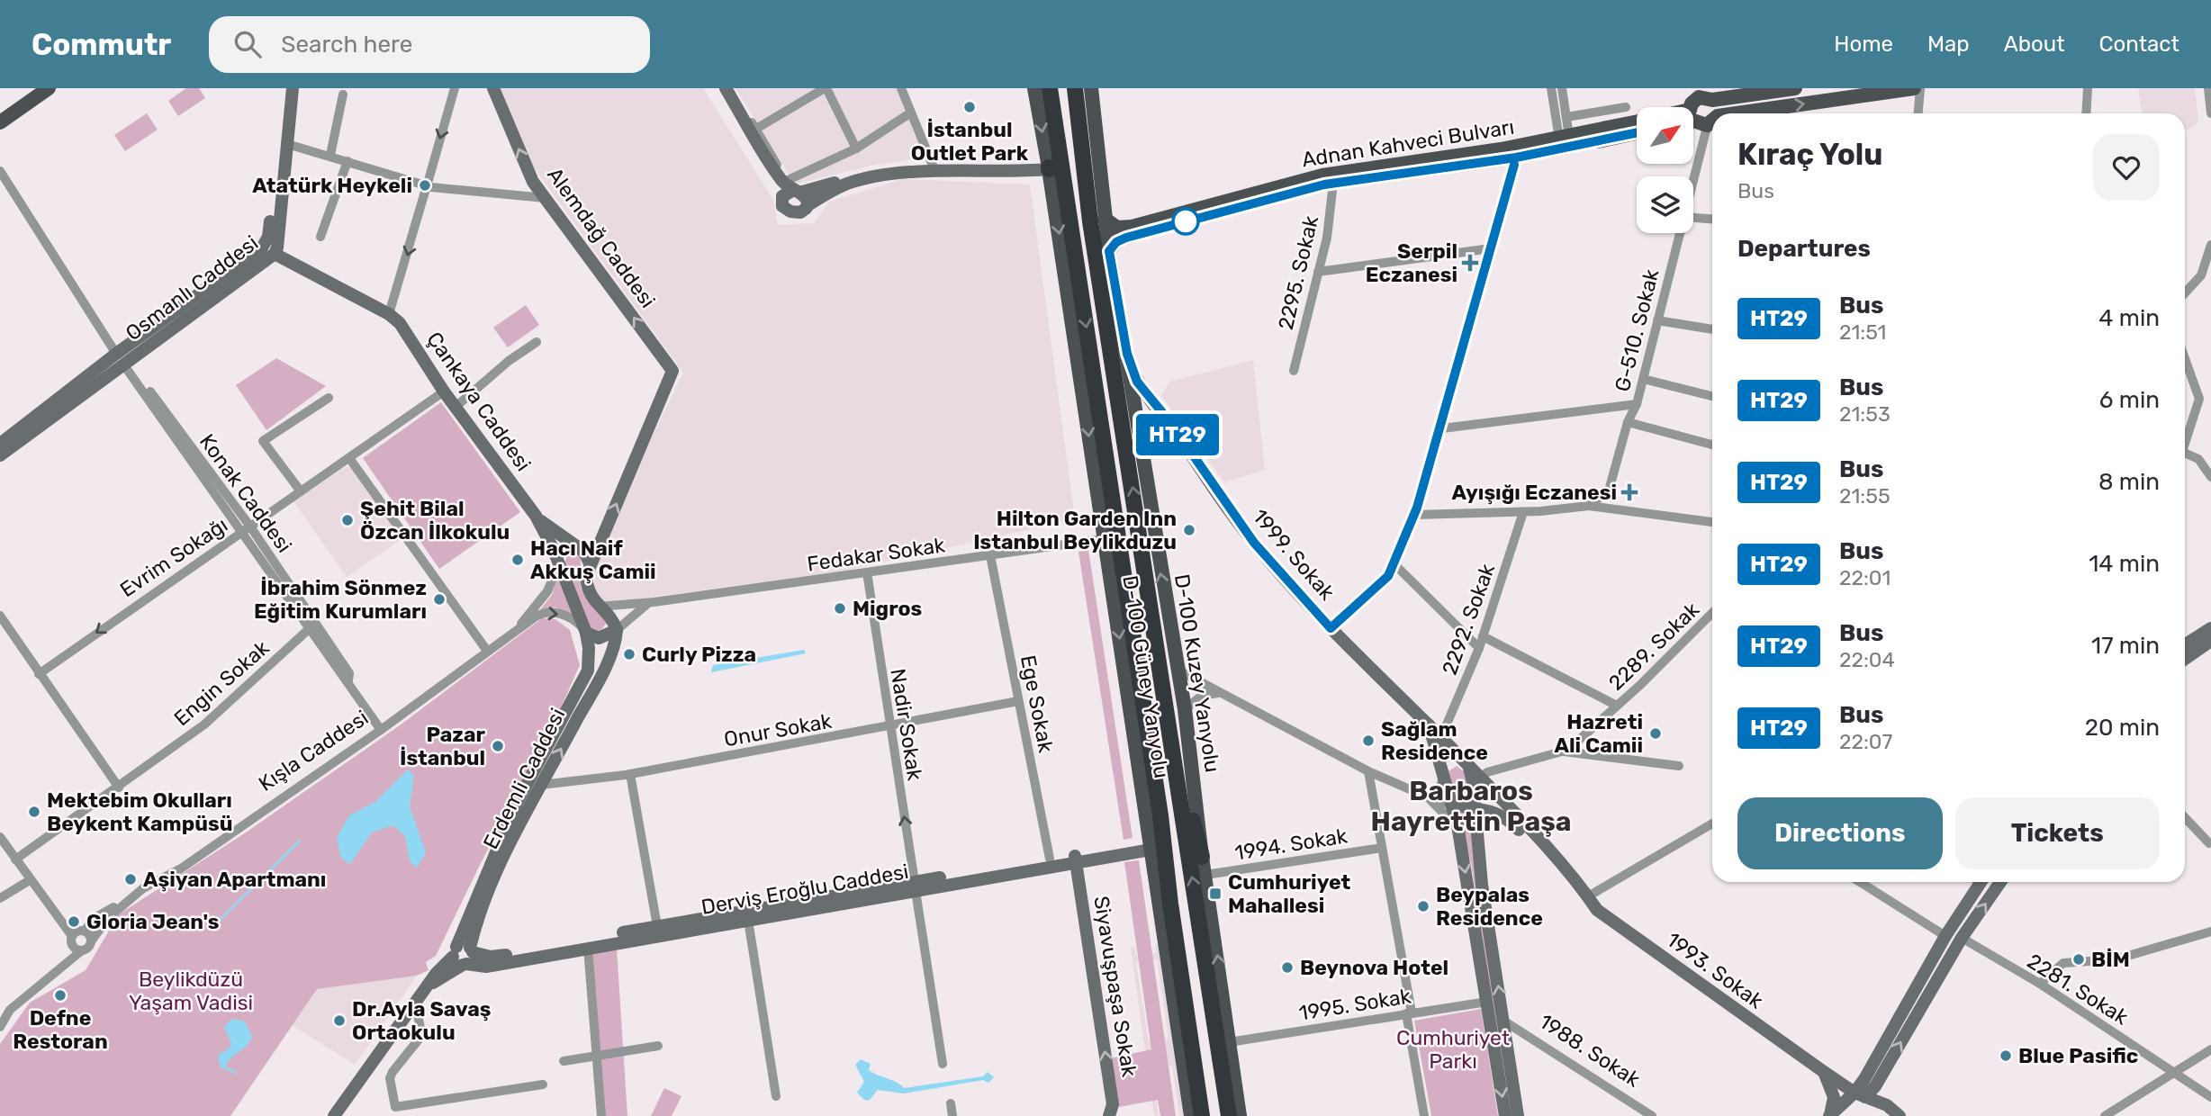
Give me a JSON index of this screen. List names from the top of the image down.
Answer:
{
  "streets": {
    "main road": [
      "Adnan Kahveci Bulvarı",
      "Alemdağ Caddesi",
      "Osmanlı Caddesi",
      "Çankaya Caddesi",
      "1999. Sokak",
      "D-100 Kuzey Yanyolu",
      "D-100 Güney Yanyolu",
      "Erdemli Caddesi",
      "Derviş Eroğlu Caddesi",
      "1993. Sokak",
      "Siyavuşpaşa Sokak"
    ],
    "street": [
      "2295. Sokak",
      "G-510. Sokak",
      "Konak Caddesi",
      "Fedakar Sokak",
      "Evrim Sokağı",
      "2292. Sokak",
      "2289. Sokak",
      "Engin Sokak",
      "Ege Sokak",
      "Nadir Sokak",
      "Onur Sokak",
      "Kışla Caddesi",
      "1994. Sokak",
      "2281. Sokak",
      "1995. Sokak",
      "1988. Sokak"
    ]
  },
  "crossings": [
    ["Adnan Kahveci Bulvarı", "2295. Sokak"],
    ["Adnan Kahveci Bulvarı", "D-100 Kuzey Yanyolu"],
    ["Osmanlı Caddesi", "Çankaya Caddesi"],
    ["Osmanlı Caddesi", "Konak Caddesi"],
    ["Çankaya Caddesi", "Evrim Sokağı"],
    ["Çankaya Caddesi", "Erdemli Caddesi"],
    ["Konak Caddesi", "Evrim Sokağı"],
    ["Konak Caddesi", "Engin Sokak"],
    ["Konak Caddesi", "Kışla Caddesi"],
    ["Fedakar Sokak", "D-100 Güney Yanyolu"],
    ["Fedakar Sokak", "Ege Sokak"],
    ["Fedakar Sokak", "Nadir Sokak"],
    ["1999. Sokak", "2292. Sokak"],
    ["1999. Sokak", "D-100 Kuzey Yanyolu"],
    ["1999. Sokak", "1993. Sokak"],
    ["2289. Sokak", "1993. Sokak"],
    ["D-100 Kuzey Yanyolu", "1994. Sokak"],
    ["D-100 Kuzey Yanyolu", "1995. Sokak"],
    ["D-100 Güney Yanyolu", "Derviş Eroğlu Caddesi"],
    ["Ege Sokak", "Onur Sokak"],
    ["Ege Sokak", "Derviş Eroğlu Caddesi"],
    ["Nadir Sokak", "Onur Sokak"],
    ["Nadir Sokak", "Derviş Eroğlu Caddesi"],
    ["Onur Sokak", "Erdemli Caddesi"],
    ["Erdemli Caddesi", "Derviş Eroğlu Caddesi"],
    ["Derviş Eroğlu Caddesi", "Siyavuşpaşa Sokak"]
  ],
  "one_way": [
    "Alemdağ Caddesi",
    "Evrim Sokağı",
    "D-100 Kuzey Yanyolu",
    "D-100 Güney Yanyolu",
    "Siyavuşpaşa Sokak"
  ],
  "districts": ["Barbaros Hayrettin Paşa"],
  "parks": ["Beylikdüzü Yaşam Vadisi", "Cumhuriyet Parkı"],
  "places": {
    "other": [
      "İstanbul Outlet Park",
      "Atatürk Heykeli",
      "Şehit Bilal Özcan İlkokulu",
      "Hilton Garden Inn Istanbul Beylikduzu",
      "Hacı Naif Akkuş Camii",
      "İbrahim Sönmez Eğitim Kurumları",
      "Migros",
      "Curly Pizza",
      "Hazreti Ali Camii",
      "Sağlam Residence",
      "Pazar İstanbul",
      "Mektebim Okulları Beykent Kampüsü",
      "Aşiyan Apartmanı",
      "Beypalas Residence",
      "Gloria Jean's",
      "BİM",
      "Beynova Hotel",
      "Defne Restoran",
      "Dr.Ayla Savaş Ortaokulu",
      "Blue Pasific"
    ],
    "health": ["Serpil Eczanesi", "Ayışığı Eczanesi"],
    "transit": ["Cumhuriyet Mahallesi"]
  },
  "lines": ["bus line HT29"],
  "north": "top right",
  "page": {
    "header": "Commutr",
    "search": "Search here",
    "nav": [
      "Home",
      "Map",
      "About",
      "Contact"
    ],
    "on_map": "HT29",
    "heading": [
      ["Kıraç Yolu", "Bus"],
      "Departures"
    ],
    "list": [
      {
        "mark": "HT29",
        "name": "Bus",
        "note": "21:51",
        "value": "4 min"
      },
      {
        "mark": "HT29",
        "name": "Bus",
        "note": "21:53",
        "value": "6 min"
      },
      {
        "mark": "HT29",
        "name": "Bus",
        "note": "21:55",
        "value": "8 min"
      },
      {
        "mark": "HT29",
        "name": "Bus",
        "note": "22:01",
        "value": "14 min"
      },
      {
        "mark": "HT29",
        "name": "Bus",
        "note": "22:04",
        "value": "17 min"
      },
      {
        "mark": "HT29",
        "name": "Bus",
        "note": "22:07",
        "value": "20 min"
      }
    ],
    "buttons": ["Directions", "Tickets"]
  }
}
